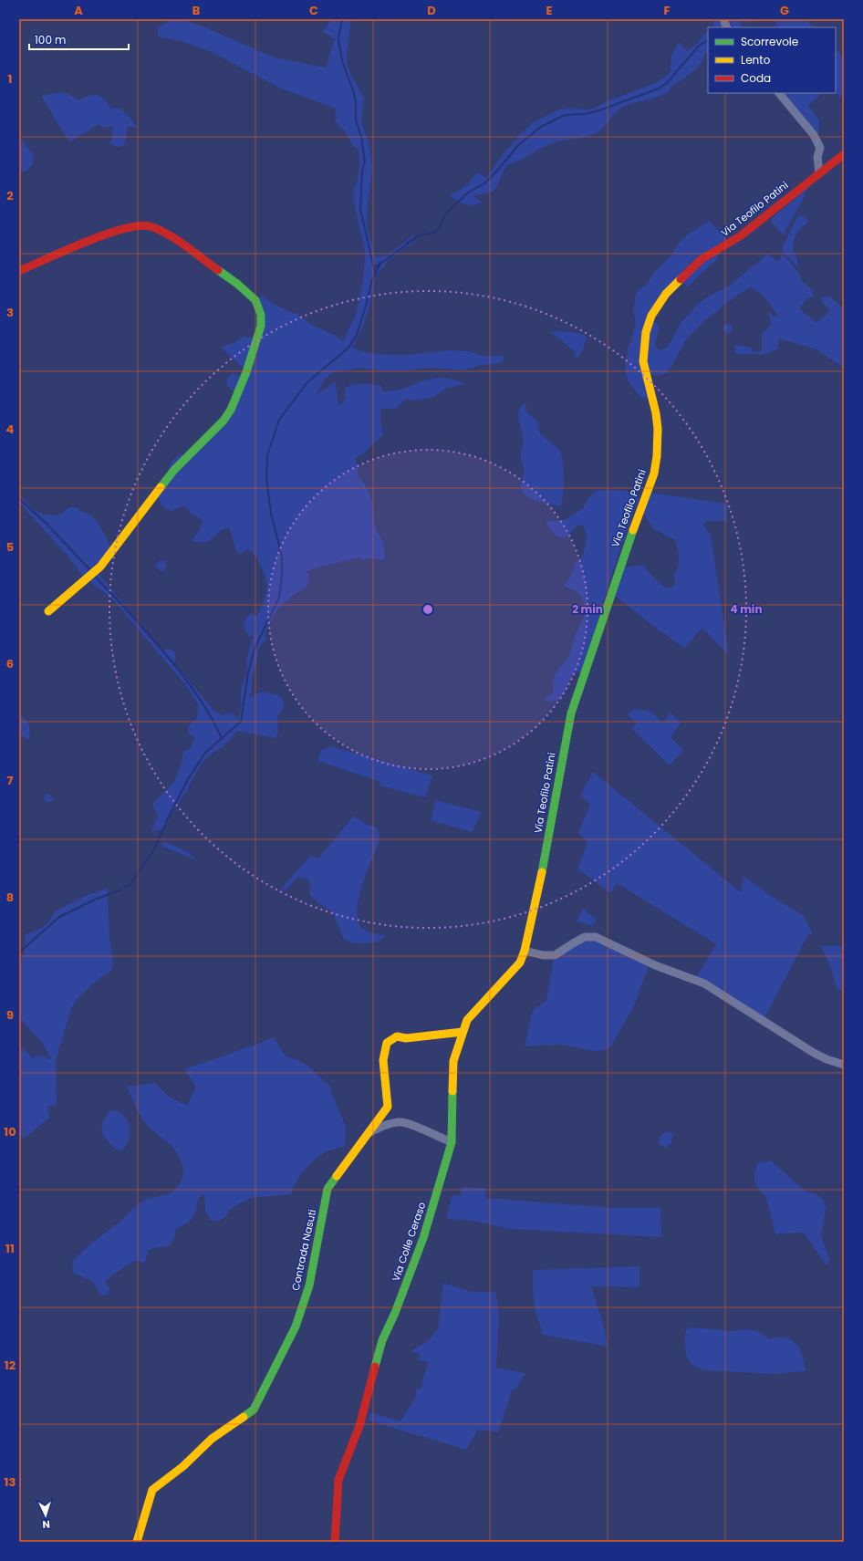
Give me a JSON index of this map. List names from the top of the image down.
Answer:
{
  "streets": {
    "street": ["Via Teofilo Patini", "Via Colle Ceraso", "Contrada Nasuti"]
  },
  "crossings": [
    ["Via Teofilo Patini", "Via Colle Ceraso"],
    ["Via Colle Ceraso", "Contrada Nasuti"]
  ],
  "legend": ["Scorrevole", "Lento", "Coda"],
  "scale_bar": "100 m",
  "north": "bottom",
  "grid": {
    "columns": [
      "A",
      "B",
      "C",
      "D",
      "E",
      "F",
      "G"
    ],
    "rows": [
      "1",
      "2",
      "3",
      "4",
      "5",
      "6",
      "7",
      "8",
      "9",
      "10",
      "11",
      "12",
      "13"
    ]
  },
  "rings": ["2 min", "4 min"]
}
